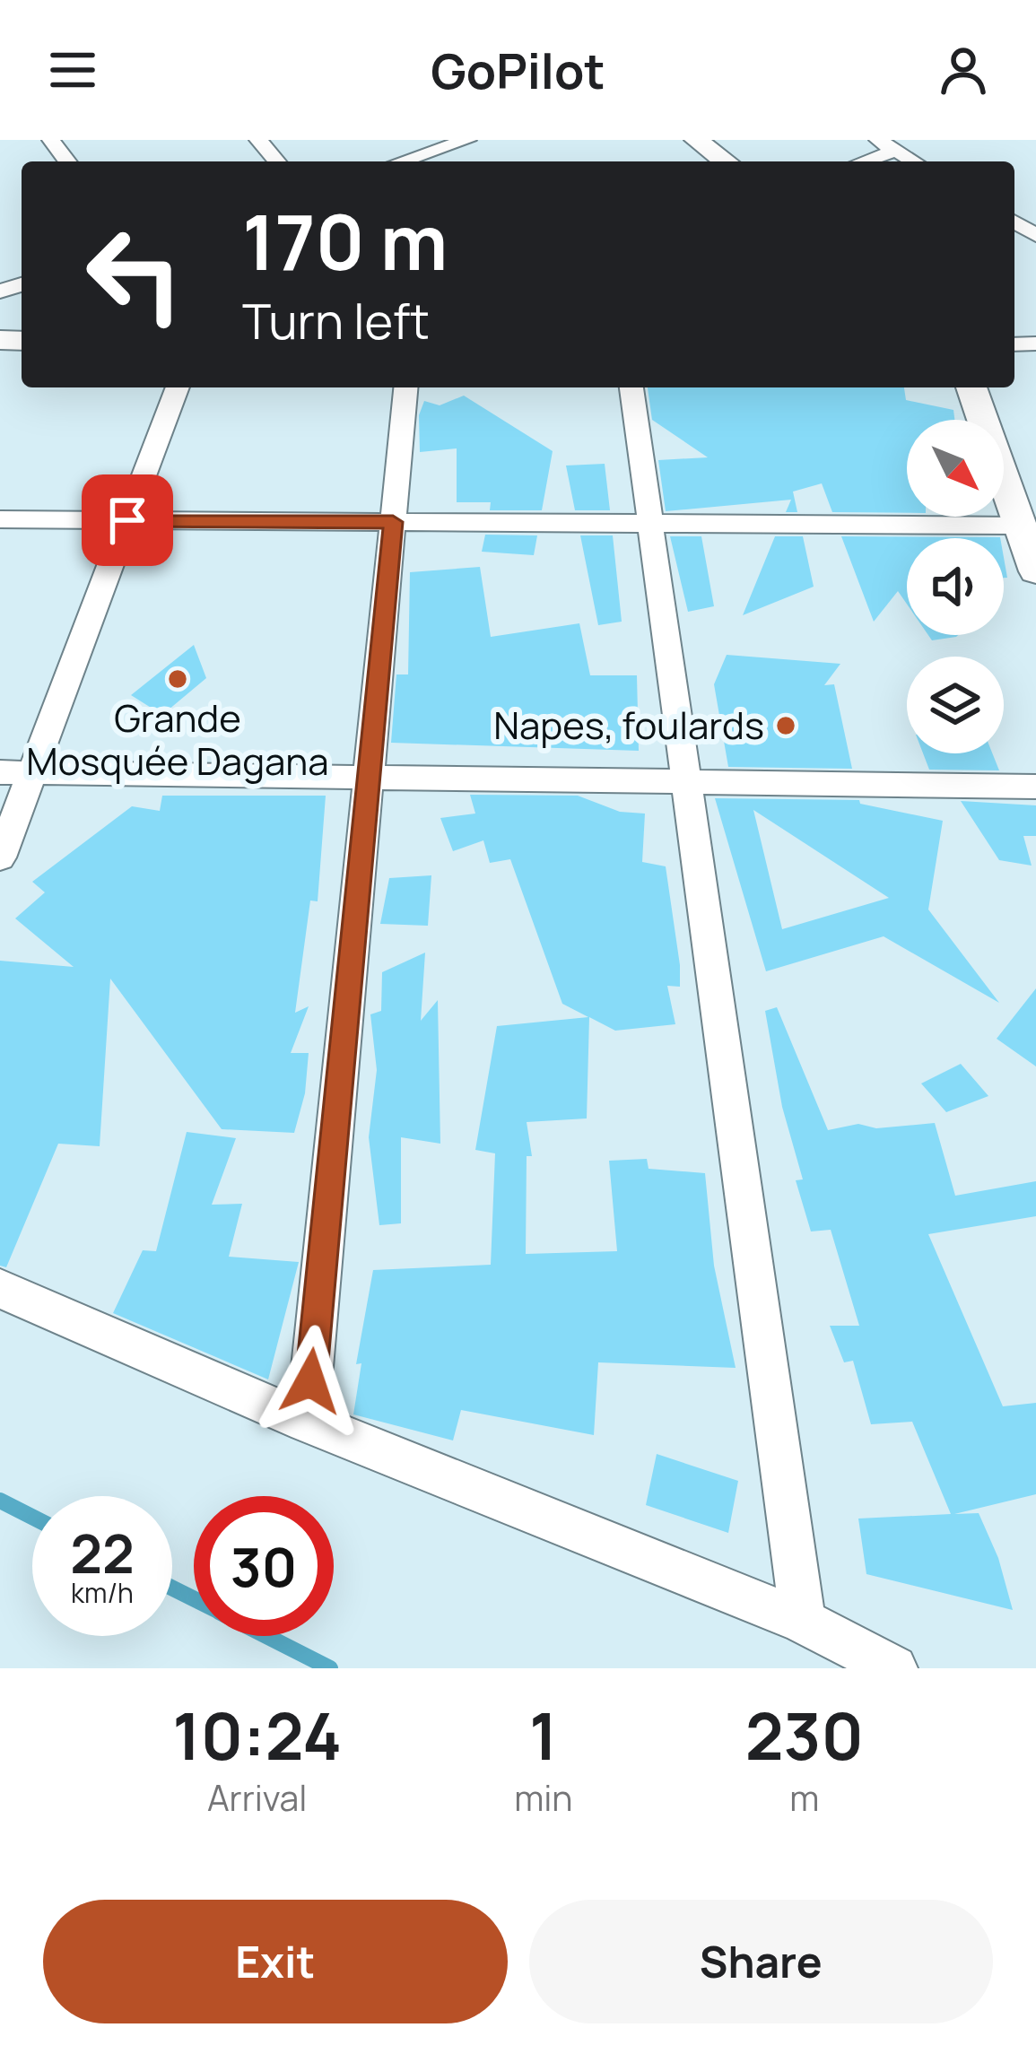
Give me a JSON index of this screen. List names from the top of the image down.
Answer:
{
  "places": ["Grande Mosquée Dagana", "Napes, foulards"],
  "north": "bottom right",
  "page": {
    "header": "GoPilot",
    "turn": ["170 m", "Turn left"],
    "speed": "22 km/h",
    "limit": "30",
    "eta": [
      "10:24",
      "Arrival",
      "1",
      "min",
      "230",
      "m"
    ],
    "buttons": ["Exit", "Share"]
  }
}
